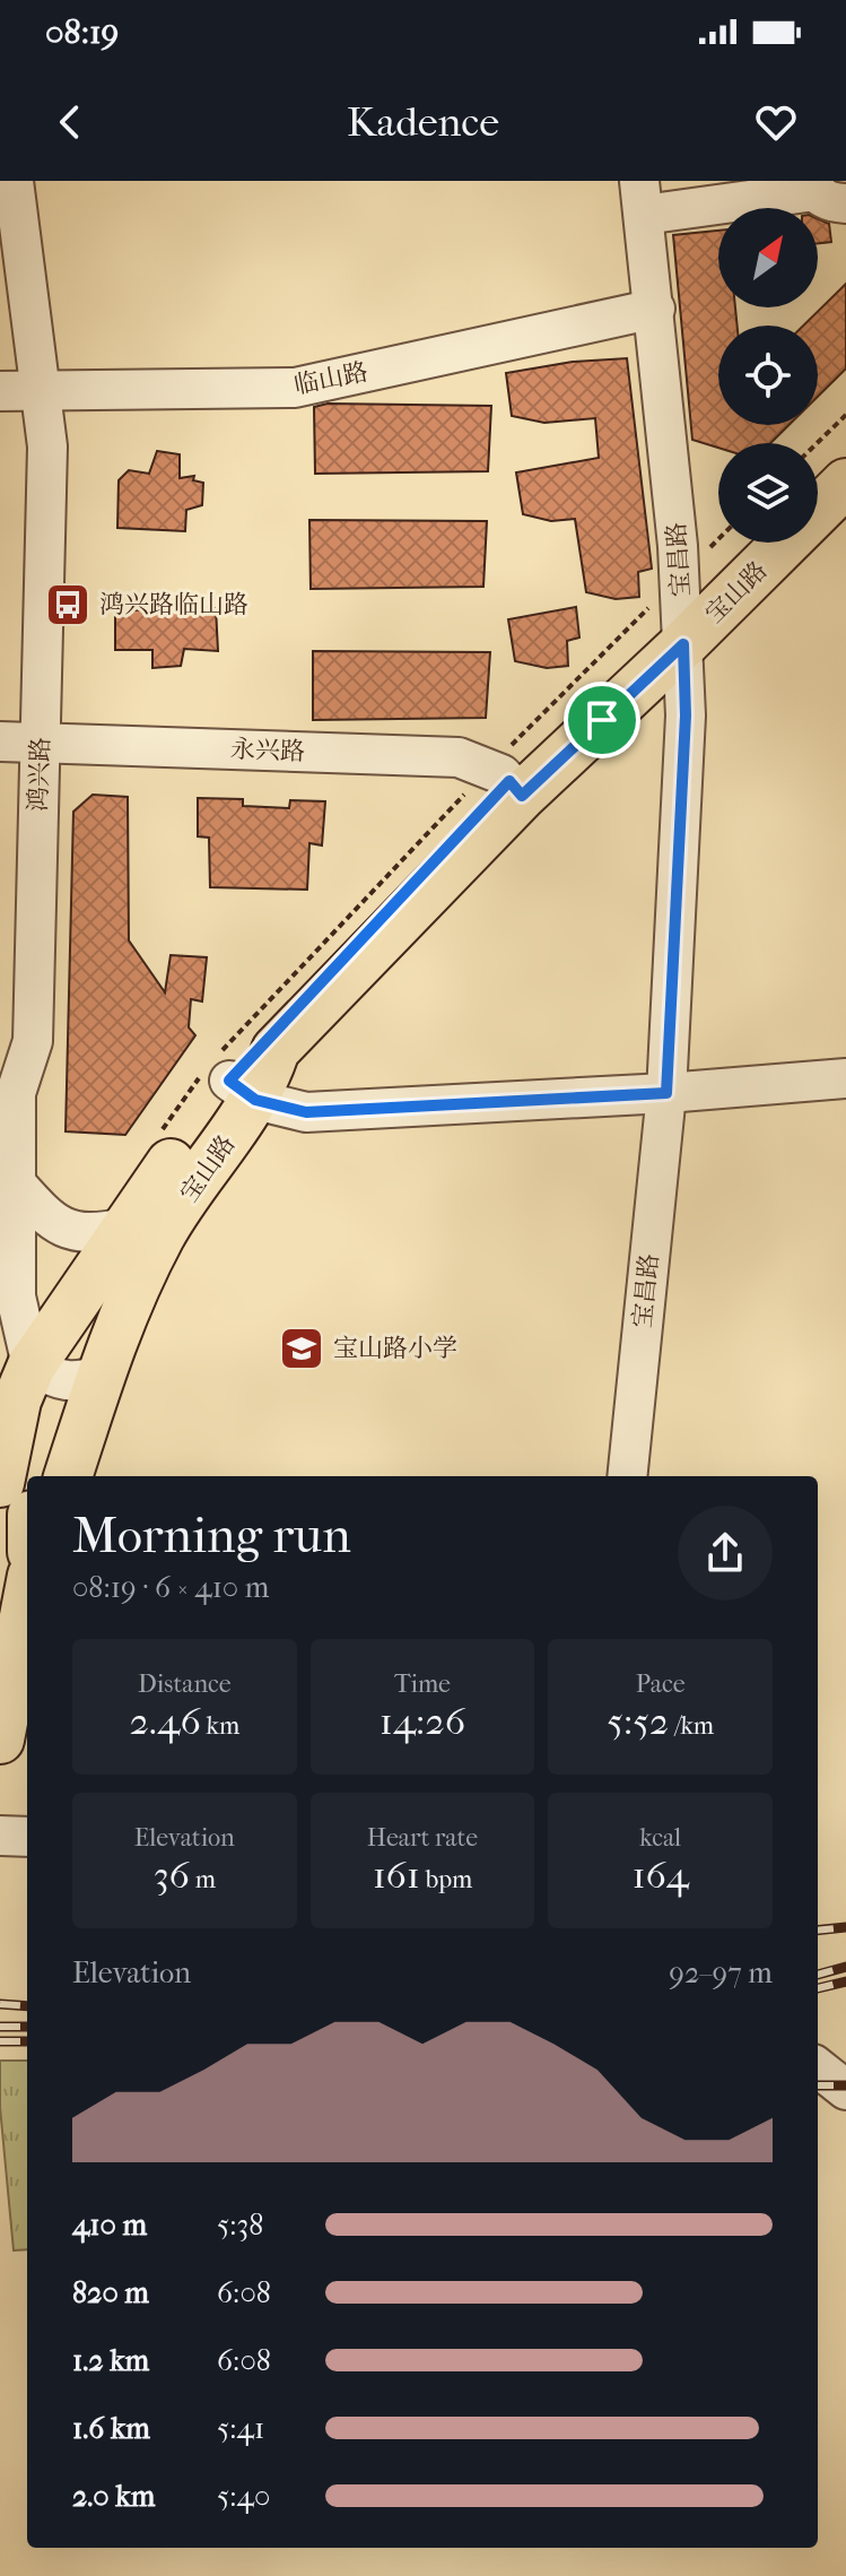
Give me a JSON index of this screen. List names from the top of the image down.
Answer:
{
  "streets": {
    "main road": ["宝山路"],
    "street": [
      "临山路",
      "宝昌路",
      "永兴路",
      "鸿兴路"
    ]
  },
  "crossings": [
    ["临山路", "宝昌路"],
    ["临山路", "鸿兴路"],
    ["宝昌路", "宝山路"],
    ["宝山路", "永兴路"],
    ["宝山路", "鸿兴路"],
    ["永兴路", "鸿兴路"]
  ],
  "places": {
    "bus stop": ["鸿兴路临山路"],
    "school or university": ["宝山路小学"]
  },
  "north": "top right",
  "page": {
    "status": "08:19",
    "header": "Kadence",
    "heading": ["Morning run", "08:19 · 6 × 410 m"],
    "stats": [
      ["Distance", "2.46 km"],
      ["Time", "14:26"],
      ["Pace", "5:52 /km"],
      ["Elevation", "36 m"],
      ["Heart rate", "161 bpm"],
      ["kcal", "164"]
    ],
    "chart": ["Elevation", "92–97 m"],
    "list": [
      {
        "name": "410 m",
        "note": "5:38"
      },
      {
        "name": "820 m",
        "note": "6:08"
      },
      {
        "name": "1.2 km",
        "note": "6:08"
      },
      {
        "name": "1.6 km",
        "note": "5:41"
      },
      {
        "name": "2.0 km",
        "note": "5:40"
      }
    ]
  }
}
